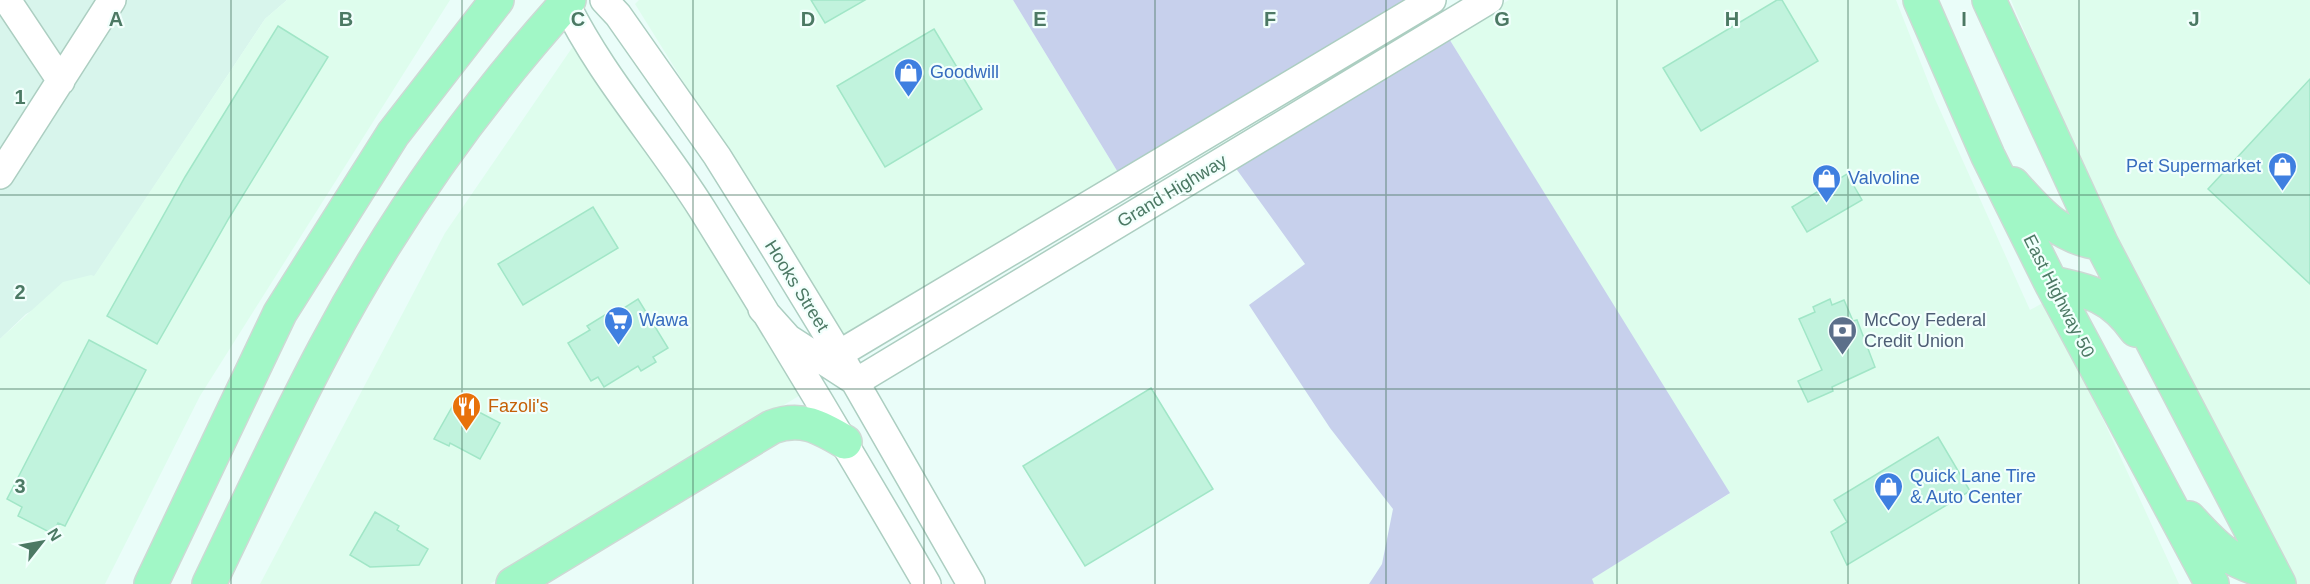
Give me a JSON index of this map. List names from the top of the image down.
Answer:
{
  "streets": {
    "highway": ["East Highway 50"],
    "street": ["Grand Highway", "Hooks Street"]
  },
  "crossings": [
    ["Grand Highway", "Hooks Street"]
  ],
  "places": {
    "shop": [
      "Goodwill",
      "Pet Supermarket",
      "Valvoline",
      "Quick Lane Tire & Auto Center"
    ],
    "supermarket": ["Wawa"],
    "bank": ["McCoy Federal Credit Union"],
    "restaurant": ["Fazoli's"]
  },
  "north": "top right",
  "grid": {
    "columns": [
      "A",
      "B",
      "C",
      "D",
      "E",
      "F",
      "G",
      "H",
      "I",
      "J"
    ],
    "rows": ["1", "2", "3"]
  }
}
